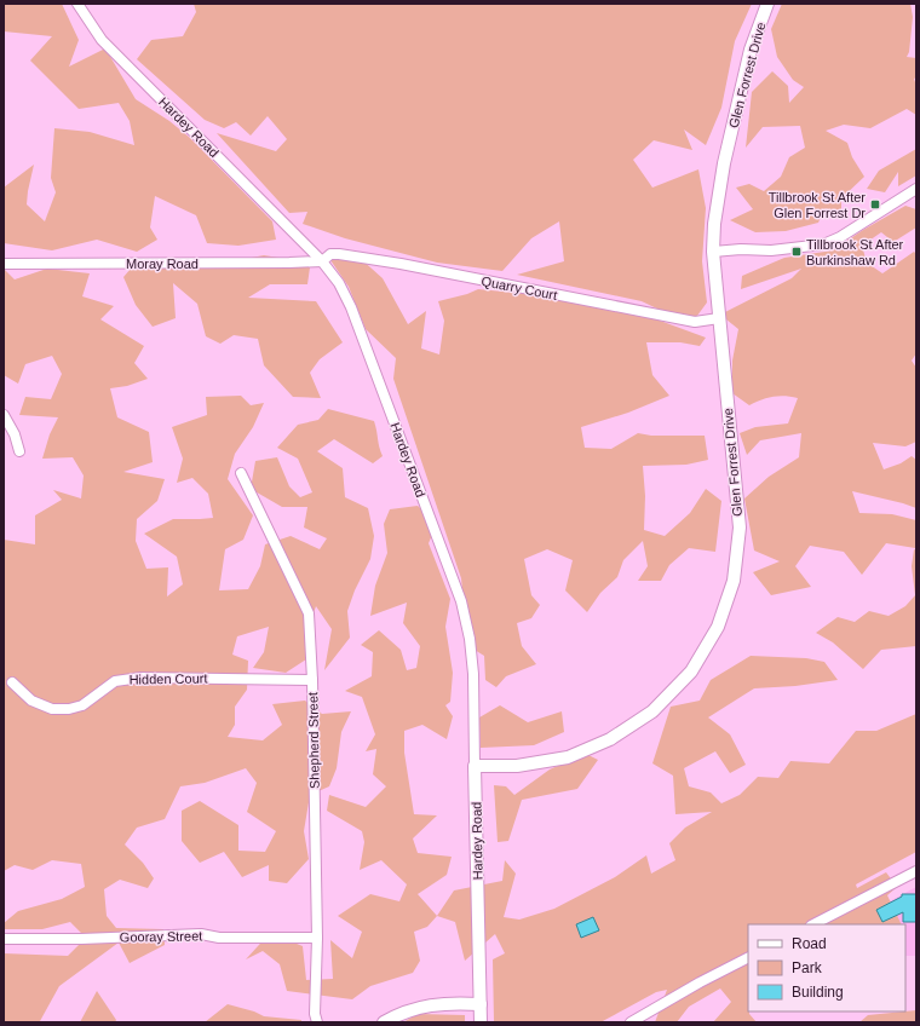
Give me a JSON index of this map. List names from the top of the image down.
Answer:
{
  "streets": {
    "street": [
      "Glen Forrest Drive",
      "Hardey Road",
      "Moray Road",
      "Quarry Court",
      "Hidden Court",
      "Shepherd Street",
      "Gooray Street"
    ]
  },
  "crossings": [
    ["Glen Forrest Drive", "Hardey Road"],
    ["Glen Forrest Drive", "Quarry Court"],
    ["Hardey Road", "Moray Road"],
    ["Hardey Road", "Quarry Court"],
    ["Moray Road", "Quarry Court"],
    ["Hidden Court", "Shepherd Street"],
    ["Shepherd Street", "Gooray Street"]
  ],
  "places": {
    "transit": ["Tillbrook St After Glen Forrest Dr", "Tillbrook St After Burkinshaw Rd"]
  },
  "legend": ["Road", "Park", "Building"]
}
